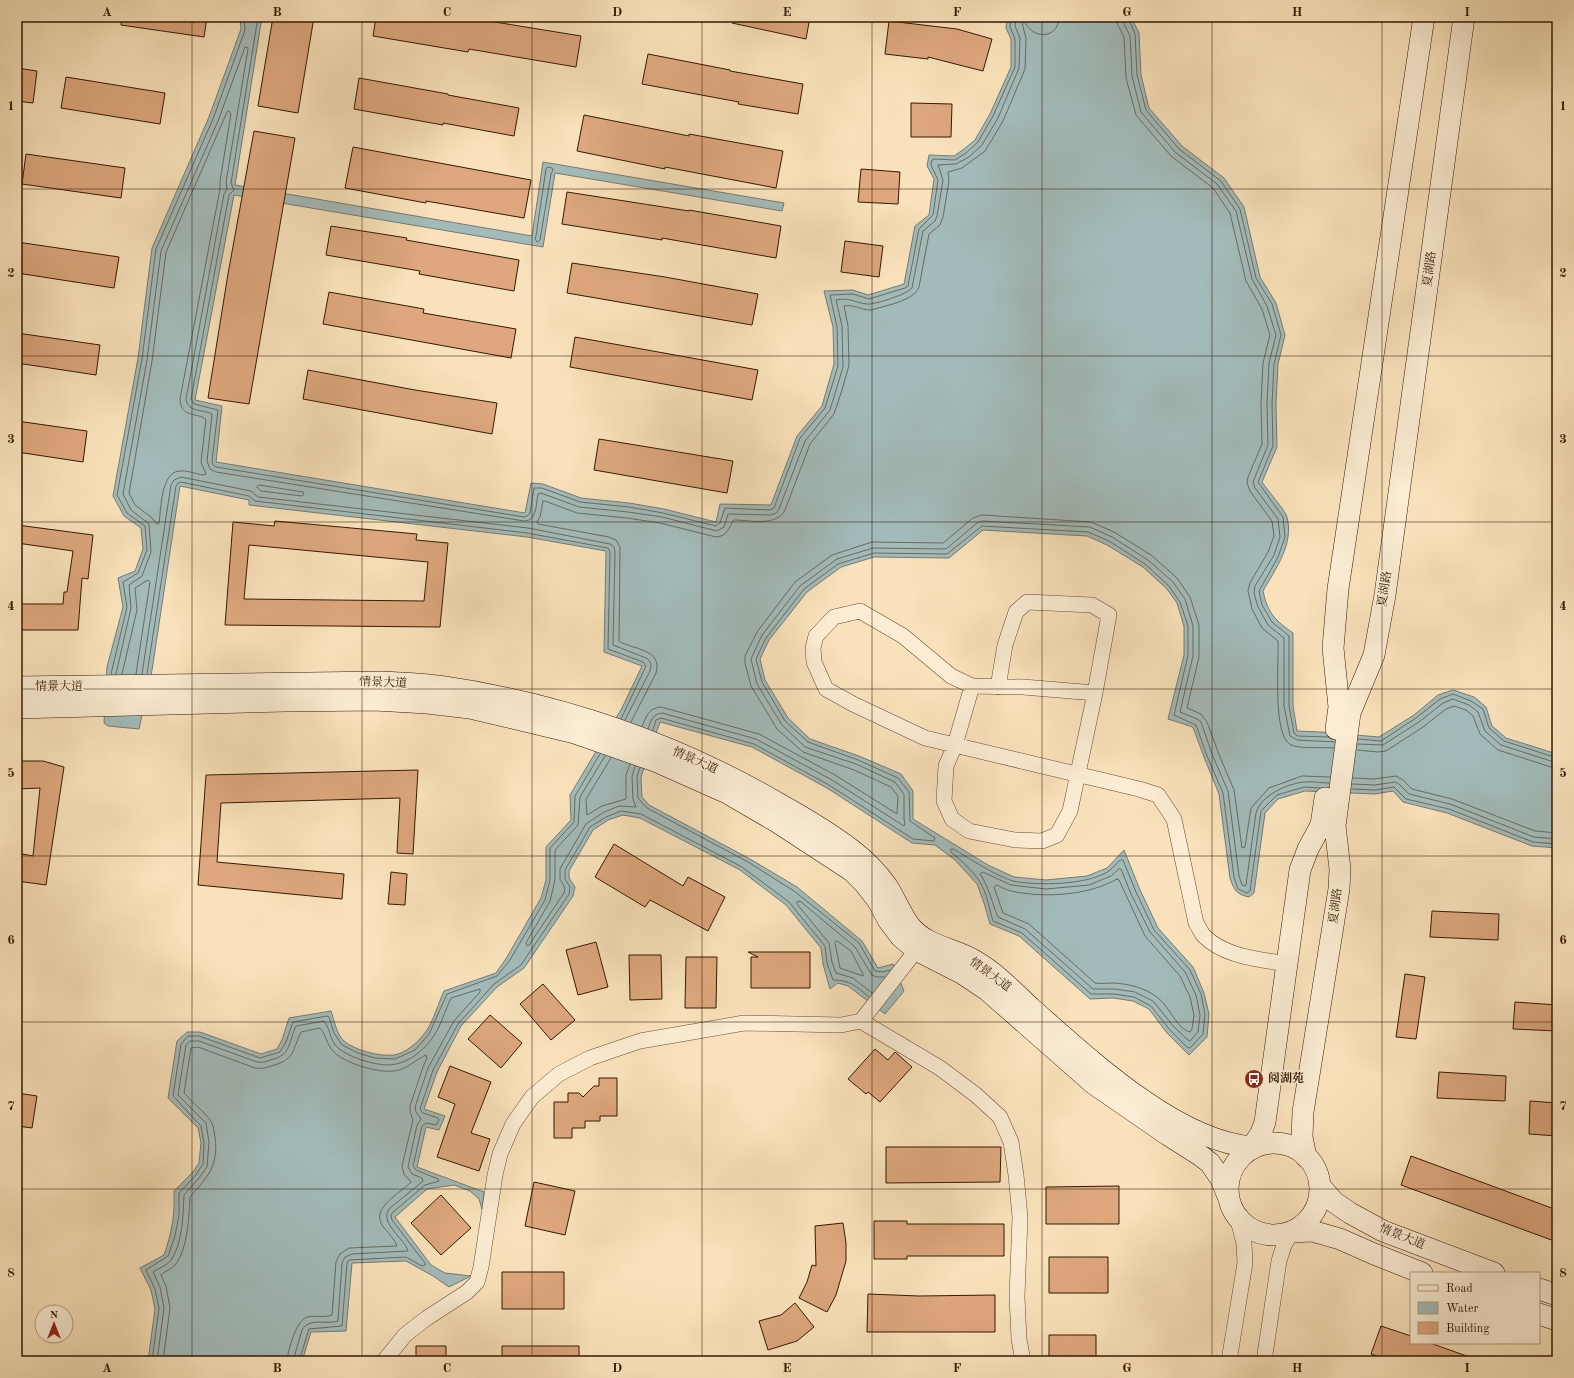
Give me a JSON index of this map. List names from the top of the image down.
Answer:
{
  "streets": {
    "street": ["夏湖路", "情景大道"]
  },
  "crossings": [
    ["夏湖路", "情景大道"]
  ],
  "places": {
    "bus stop": ["阅湖苑"]
  },
  "legend": ["Road", "Water", "Building"],
  "north": "top",
  "grid": {
    "columns": [
      "A",
      "B",
      "C",
      "D",
      "E",
      "F",
      "G",
      "H",
      "I"
    ],
    "rows": [
      "1",
      "2",
      "3",
      "4",
      "5",
      "6",
      "7",
      "8"
    ]
  }
}
